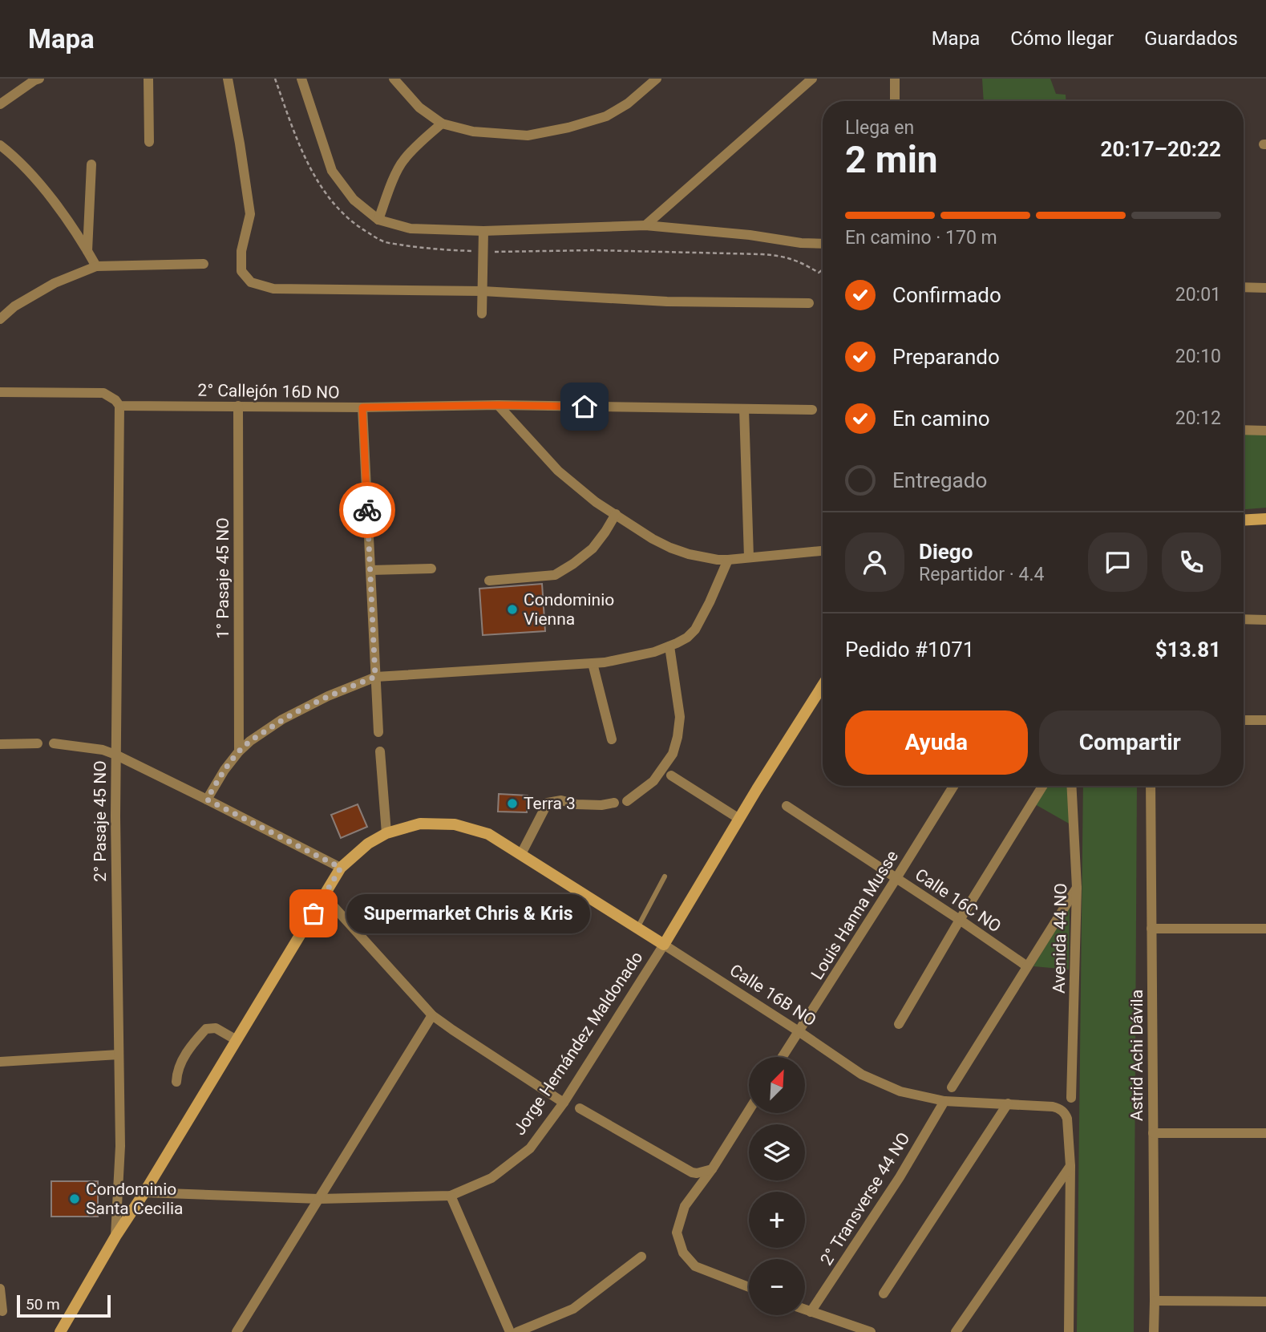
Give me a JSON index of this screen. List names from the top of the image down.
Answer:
{
  "streets": {
    "street": [
      "2° Callejón 16D NO",
      "1° Pasaje 45 NO",
      "2° Pasaje 45 NO",
      "Calle 16C NO",
      "Louis Hanna Musse",
      "Avenida 44 NO",
      "Calle 16B NO",
      "Jorge Hernández Maldonado",
      "Astrid Achi Dávila",
      "2° Transverse 44 NO"
    ]
  },
  "crossings": [
    ["2° Callejón 16D NO", "1° Pasaje 45 NO"],
    ["2° Callejón 16D NO", "2° Pasaje 45 NO"],
    ["2° Pasaje 45 NO", "Calle 16B NO"],
    ["Calle 16C NO", "Louis Hanna Musse"],
    ["Louis Hanna Musse", "Calle 16B NO"],
    ["Calle 16B NO", "Jorge Hernández Maldonado"],
    ["Calle 16B NO", "2° Transverse 44 NO"]
  ],
  "places": [
    "Condominio Vienna",
    "Terra 3",
    "Supermarket Chris & Kris",
    "Condominio Santa Cecilia"
  ],
  "scale_bar": "50 m",
  "north": "top right",
  "page": {
    "header": "Mapa",
    "nav": ["Mapa", "Cómo llegar", "Guardados"],
    "heading": ["2 min", "Llega en", "20:17–20:22"],
    "panel": [
      "Diego",
      "Repartidor · 4.4",
      "Pedido #1071",
      "$13.81"
    ],
    "bar": "En camino · 170 m",
    "list": [
      ["Confirmado", "20:01"],
      ["Preparando", "20:10"],
      ["En camino", "20:12"],
      "Entregado"
    ],
    "buttons": ["Ayuda", "Compartir"],
    "bubble": "Supermarket Chris & Kris",
    "map_buttons": ["+", "−"],
    "scale": "50 m"
  }
}
